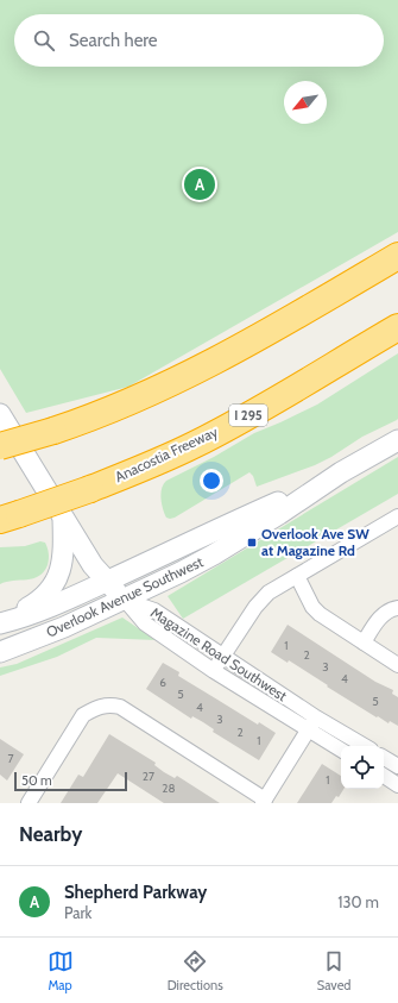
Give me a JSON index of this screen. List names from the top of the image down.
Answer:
{
  "streets": {
    "highway": ["I 295", "Anacostia Freeway"],
    "street": ["Overlook Avenue Southwest", "Magazine Road Southwest"]
  },
  "crossings": [
    ["Overlook Avenue Southwest", "Magazine Road Southwest"]
  ],
  "places": {
    "transit": ["Overlook Ave SW at Magazine Rd"]
  },
  "house_numbers": [
    "1",
    "2",
    "3",
    "4",
    "6",
    "5",
    "5",
    "4",
    "3",
    "2",
    "1",
    "7",
    "27",
    "1",
    "28"
  ],
  "scale_bar": "50 m",
  "north": "bottom left",
  "page": {
    "search": "Search here",
    "pins": "A",
    "scale": "50 m",
    "heading": "Nearby",
    "list": [
      {
        "mark": "A",
        "name": "Shepherd Parkway",
        "note": "Park",
        "value": "130 m"
      }
    ],
    "nav": ["Map", "Directions", "Saved"]
  }
}
